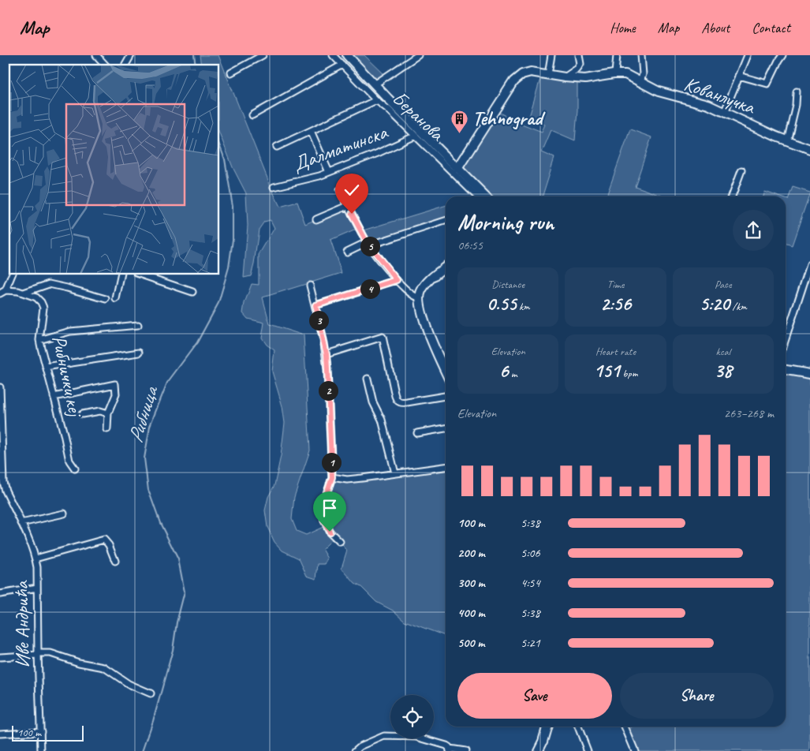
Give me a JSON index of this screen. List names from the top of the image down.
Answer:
{
  "streets": {
    "street": [
      "Кованлучка",
      "Беранова",
      "Далматинска",
      "Рибнички кеј",
      "Иве Андрића"
    ]
  },
  "crossings": [
    ["Кованлучка", "Беранова"],
    ["Беранова", "Далматинска"]
  ],
  "water": ["Рибница"],
  "places": {
    "building": ["Tehnograd"]
  },
  "scale_bar": "100 m",
  "page": {
    "header": "Map",
    "nav": [
      "Home",
      "Map",
      "About",
      "Contact"
    ],
    "heading": ["Morning run", "06:55"],
    "pins": [
      "5",
      "4",
      "3",
      "2",
      "1"
    ],
    "stats": [
      ["Distance", "0.55 km"],
      ["Time", "2:56"],
      ["Pace", "5:20 /km"],
      ["Elevation", "6 m"],
      ["Heart rate", "151 bpm"],
      ["kcal", "38"]
    ],
    "chart": ["Elevation", "263–268 m"],
    "list": [
      {
        "name": "100 m",
        "note": "5:38"
      },
      {
        "name": "200 m",
        "note": "5:06"
      },
      {
        "name": "300 m",
        "note": "4:54"
      },
      {
        "name": "400 m",
        "note": "5:38"
      },
      {
        "name": "500 m",
        "note": "5:21"
      }
    ],
    "buttons": ["Save", "Share"],
    "scale": "100 m"
  }
}
